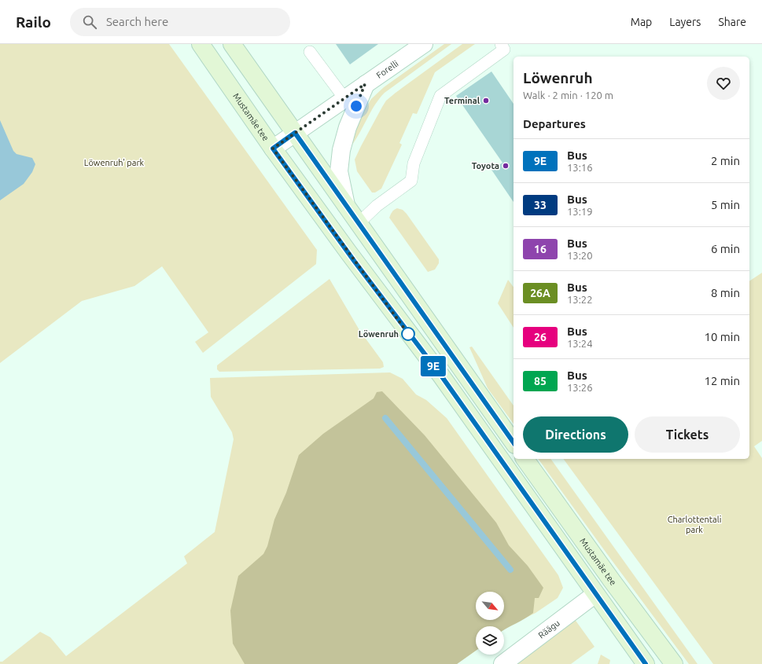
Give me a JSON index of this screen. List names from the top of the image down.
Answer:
{
  "streets": {
    "main road": ["Mustamäe tee"],
    "street": ["Forelli", "Räägu"]
  },
  "crossings": [
    ["Forelli", "Mustamäe tee"],
    ["Mustamäe tee", "Räägu"]
  ],
  "parks": ["Löwenruh' park", "Charlottentali park"],
  "places": ["Terminal", "Toyota", "Löwenruh"],
  "lines": ["bus line 9E"],
  "north": "bottom right",
  "page": {
    "header": "Railo",
    "search": "Search here",
    "nav": ["Map", "Layers", "Share"],
    "on_map": "9E",
    "heading": [
      ["Löwenruh", "Walk · 2 min · 120 m"],
      "Departures"
    ],
    "list": [
      {
        "mark": "9E",
        "name": "Bus",
        "note": "13:16",
        "value": "2 min"
      },
      {
        "mark": "33",
        "name": "Bus",
        "note": "13:19",
        "value": "5 min"
      },
      {
        "mark": "16",
        "name": "Bus",
        "note": "13:20",
        "value": "6 min"
      },
      {
        "mark": "26A",
        "name": "Bus",
        "note": "13:22",
        "value": "8 min"
      },
      {
        "mark": "26",
        "name": "Bus",
        "note": "13:24",
        "value": "10 min"
      },
      {
        "mark": "85",
        "name": "Bus",
        "note": "13:26",
        "value": "12 min"
      }
    ],
    "buttons": ["Directions", "Tickets"]
  }
}
